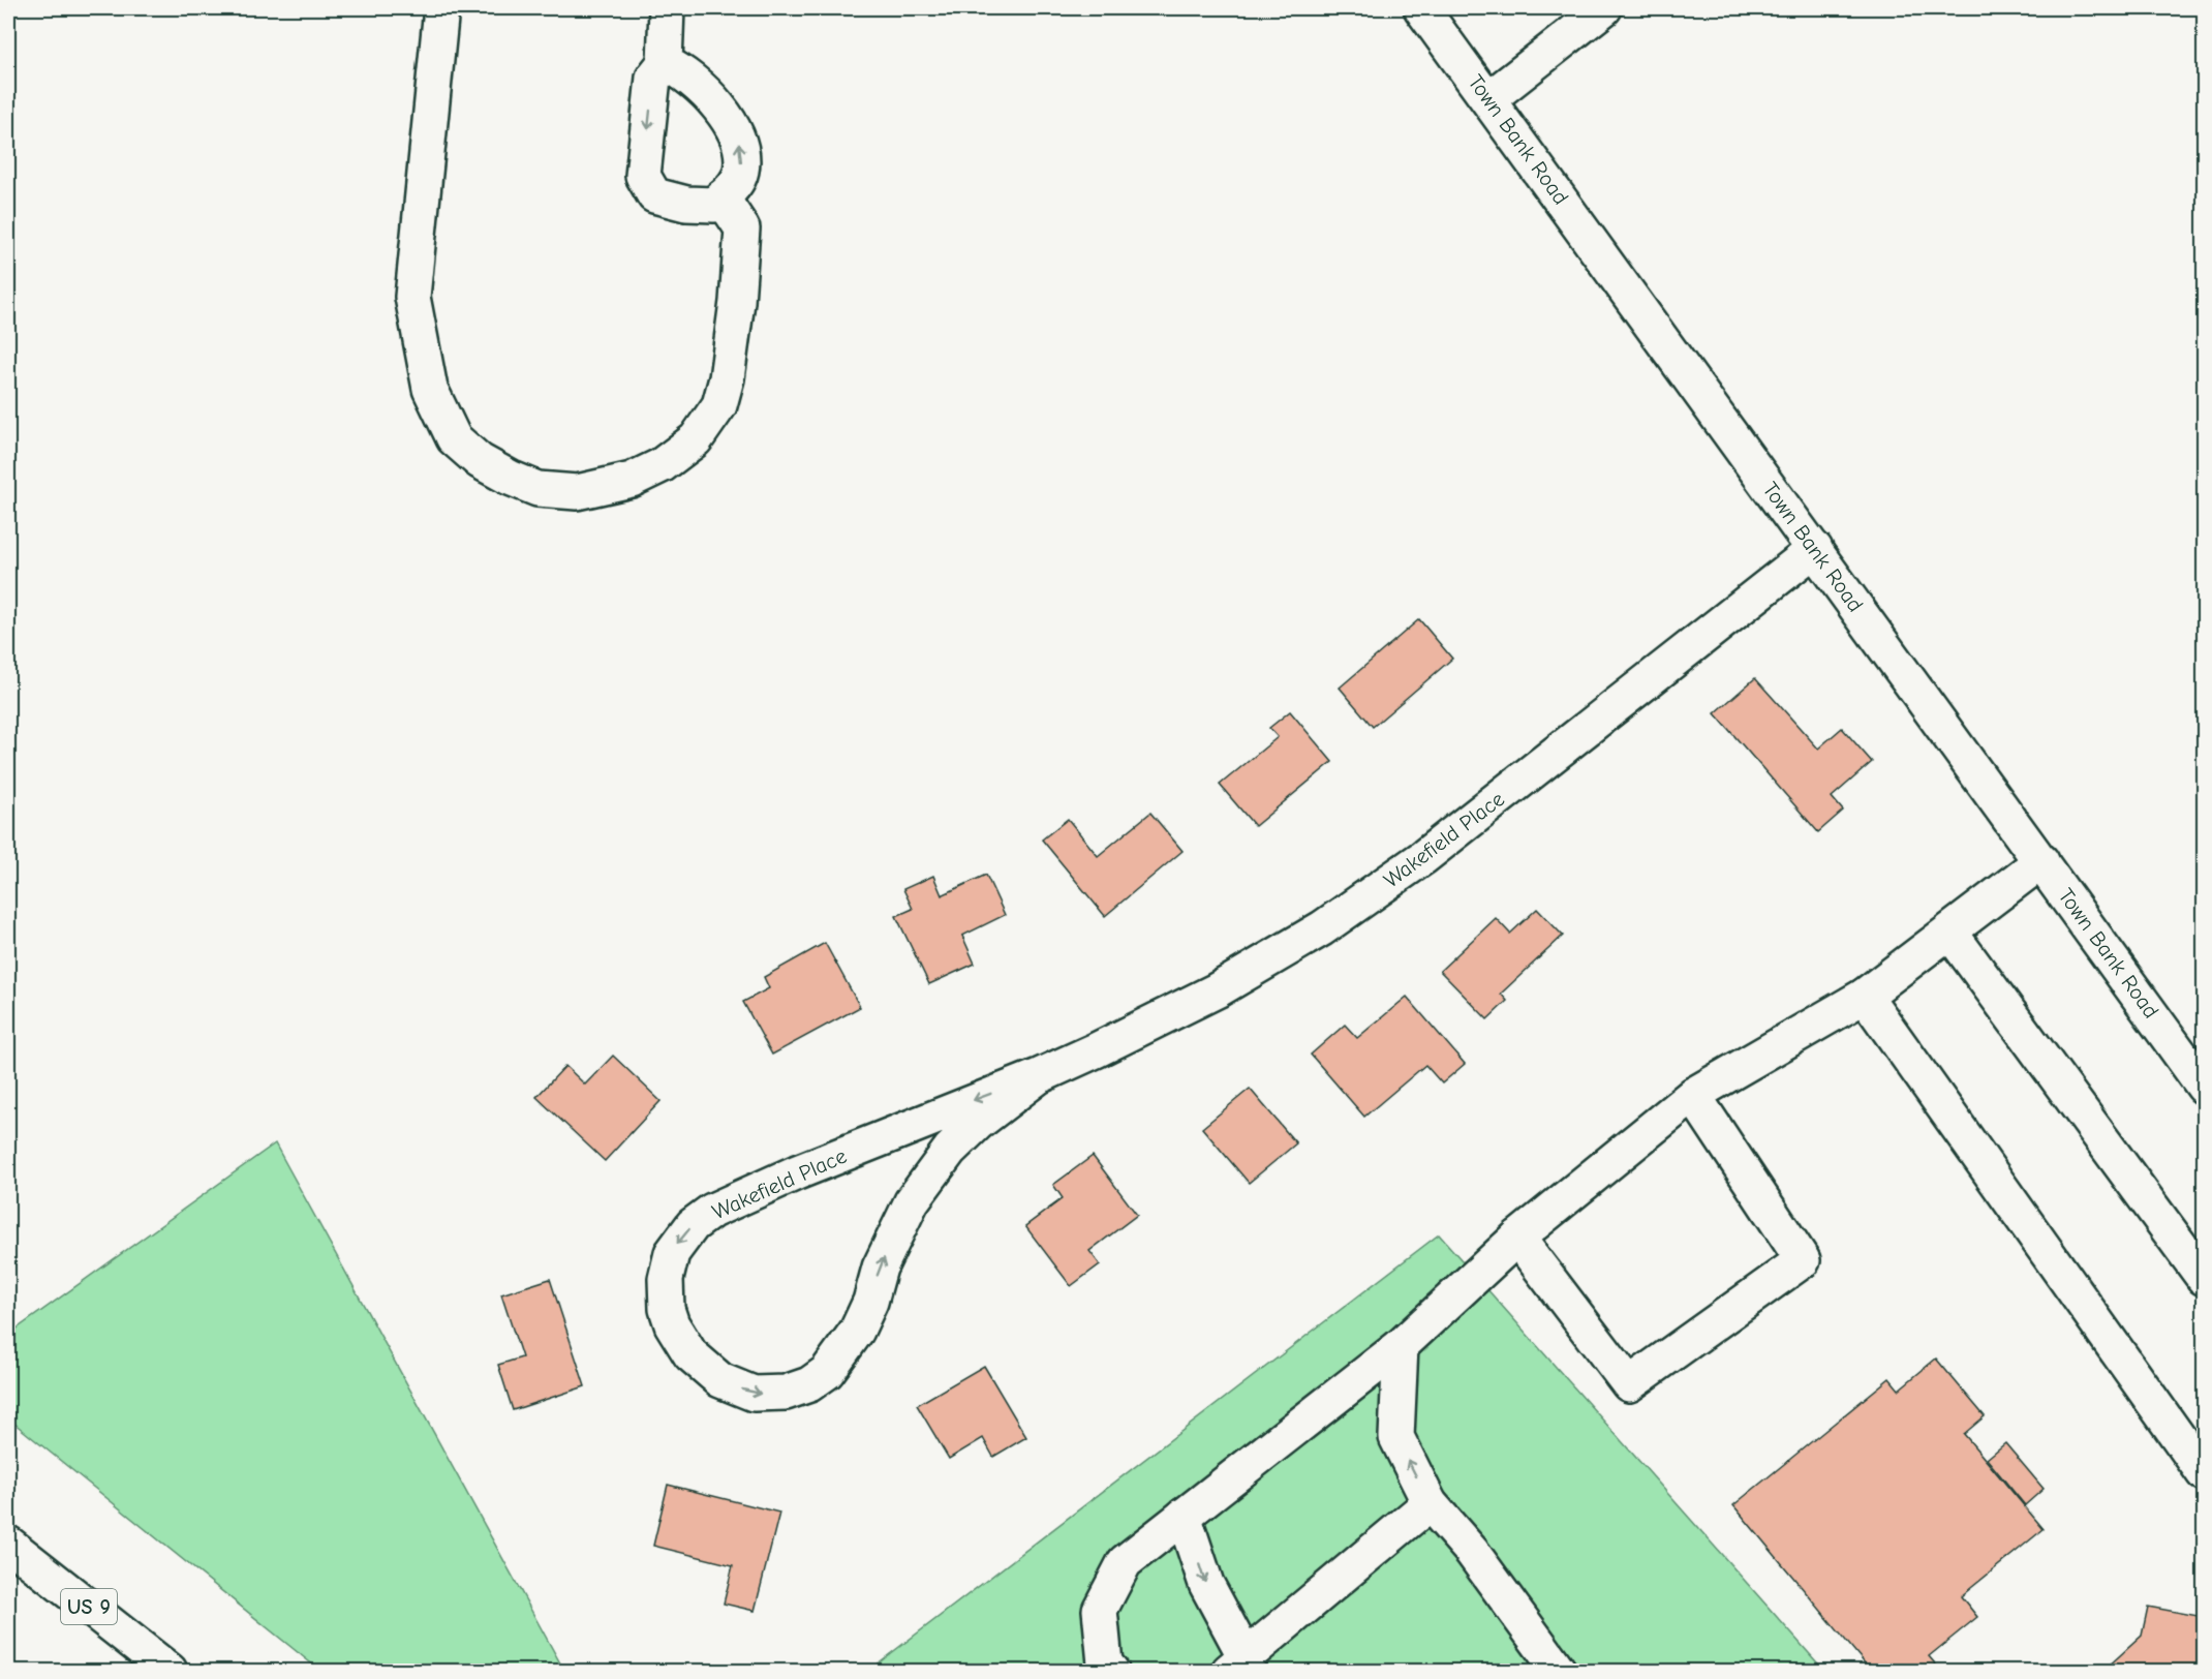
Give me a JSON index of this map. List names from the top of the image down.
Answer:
{
  "streets": {
    "main road": ["Town Bank Road", "Wakefield Place", "US 9"]
  },
  "crossings": [
    ["Town Bank Road", "Wakefield Place"]
  ]
}
